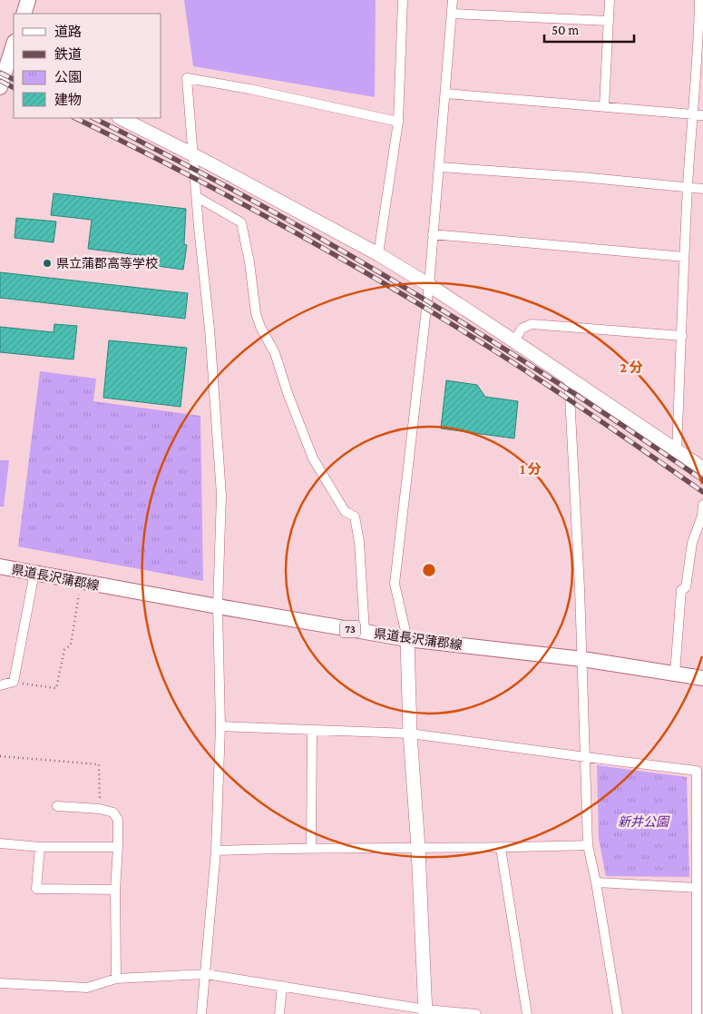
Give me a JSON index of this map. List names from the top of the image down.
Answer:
{
  "streets": {
    "main road": ["県道長沢蒲郡線", "73"]
  },
  "parks": ["新井公園"],
  "places": ["県立蒲郡高等学校"],
  "legend": [
    "道路",
    "鉄道",
    "公園",
    "建物"
  ],
  "scale_bar": "50 m",
  "rings": ["2 分", "1 分"]
}
